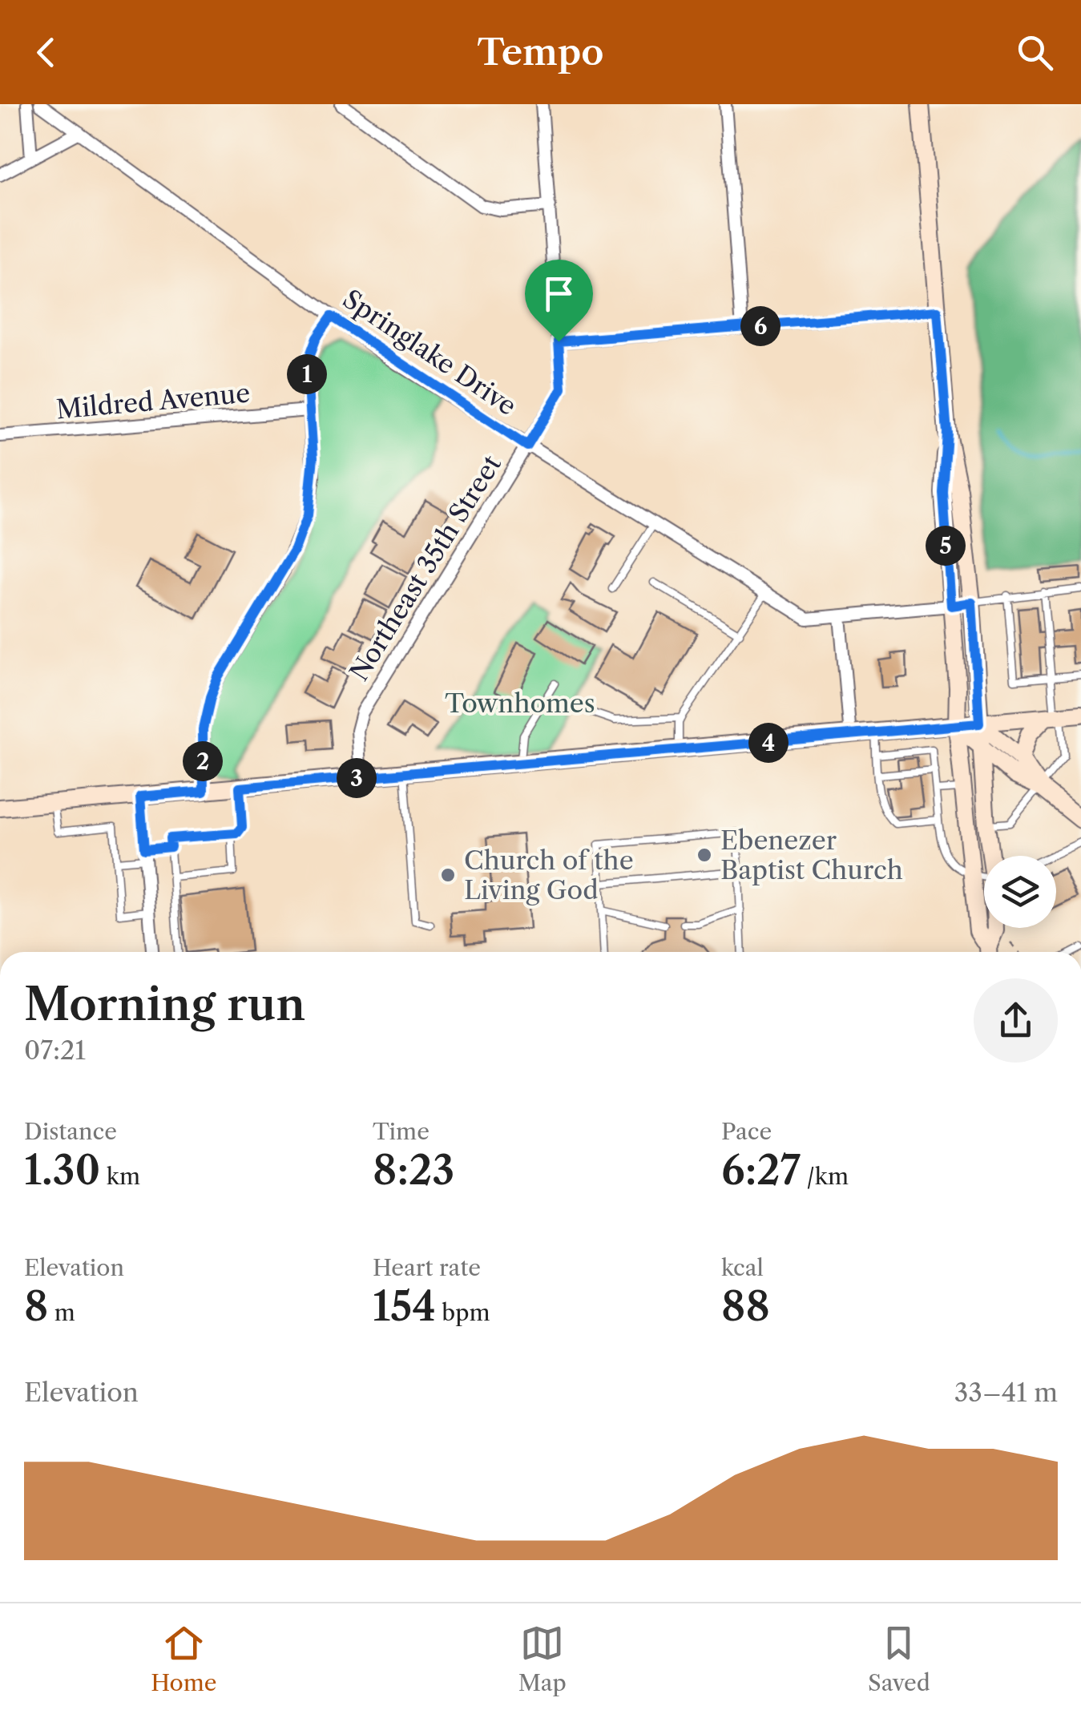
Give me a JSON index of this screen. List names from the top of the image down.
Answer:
{
  "streets": {
    "street": ["Springlake Drive", "Mildred Avenue", "Northeast 35th Street"]
  },
  "crossings": [
    ["Springlake Drive", "Northeast 35th Street"]
  ],
  "parks": ["Townhomes"],
  "places": ["Ebenezer Baptist Church", "Church of the Living God"],
  "page": {
    "header": "Tempo",
    "pins": [
      "6",
      "1",
      "5",
      "4",
      "2",
      "3"
    ],
    "heading": ["Morning run", "07:21"],
    "stats": [
      ["Distance", "1.30 km"],
      ["Time", "8:23"],
      ["Pace", "6:27 /km"],
      ["Elevation", "8 m"],
      ["Heart rate", "154 bpm"],
      ["kcal", "88"]
    ],
    "chart": ["Elevation", "33–41 m"],
    "tabs": ["Home", "Map", "Saved"]
  }
}
